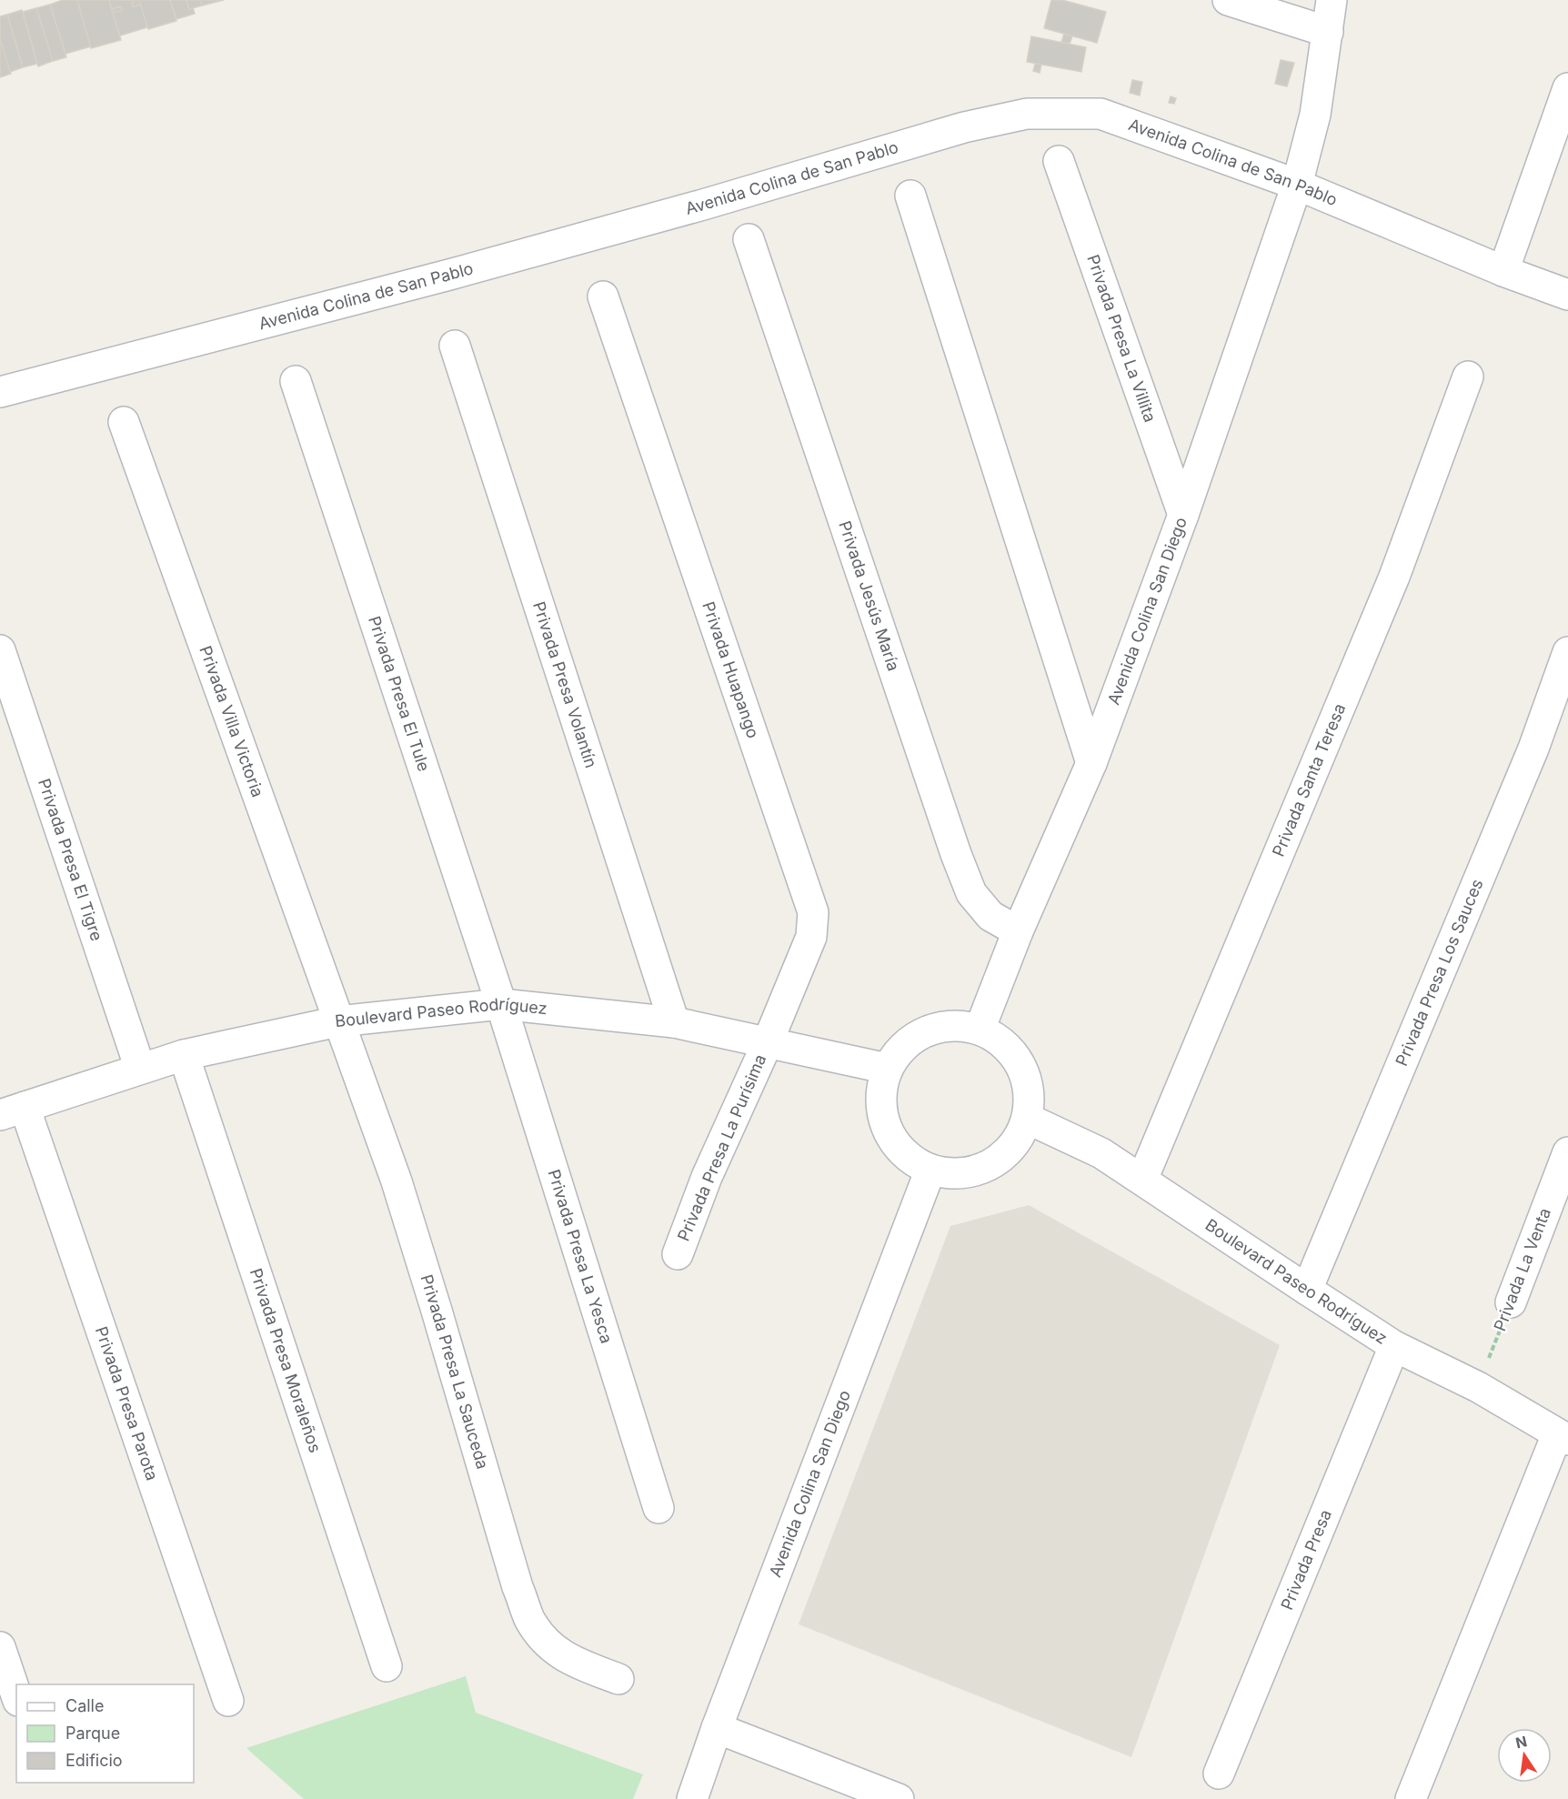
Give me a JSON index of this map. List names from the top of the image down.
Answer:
{
  "streets": {
    "street": [
      "Avenida Colina de San Pablo",
      "Privada Presa La Villita",
      "Privada Jesús María",
      "Avenida Colina San Diego",
      "Privada Huapango",
      "Privada Presa Volantín",
      "Privada Presa El Tule",
      "Privada Villa Victoria",
      "Privada Santa Teresa",
      "Privada Presa El Tigre",
      "Privada Presa Los Sauces",
      "Boulevard Paseo Rodríguez",
      "Privada Presa La Purísima",
      "Privada Presa La Yesca",
      "Privada La Venta",
      "Privada Presa Moraleños",
      "Privada Presa La Sauceda",
      "Privada Presa Parota",
      "Privada Presa"
    ]
  },
  "crossings": [
    ["Avenida Colina de San Pablo", "Avenida Colina San Diego"],
    ["Privada Presa La Villita", "Avenida Colina San Diego"],
    ["Privada Jesús María", "Avenida Colina San Diego"],
    ["Avenida Colina San Diego", "Boulevard Paseo Rodríguez"],
    ["Privada Huapango", "Boulevard Paseo Rodríguez"],
    ["Privada Huapango", "Privada Presa La Purísima"],
    ["Privada Presa Volantín", "Boulevard Paseo Rodríguez"],
    ["Privada Presa El Tule", "Boulevard Paseo Rodríguez"],
    ["Privada Presa El Tule", "Privada Presa La Yesca"],
    ["Privada Villa Victoria", "Boulevard Paseo Rodríguez"],
    ["Privada Villa Victoria", "Privada Presa La Sauceda"],
    ["Privada Santa Teresa", "Boulevard Paseo Rodríguez"],
    ["Privada Presa El Tigre", "Boulevard Paseo Rodríguez"],
    ["Privada Presa Los Sauces", "Boulevard Paseo Rodríguez"],
    ["Boulevard Paseo Rodríguez", "Privada Presa La Purísima"],
    ["Boulevard Paseo Rodríguez", "Privada Presa La Yesca"],
    ["Boulevard Paseo Rodríguez", "Privada La Venta"],
    ["Boulevard Paseo Rodríguez", "Privada Presa Moraleños"],
    ["Boulevard Paseo Rodríguez", "Privada Presa La Sauceda"],
    ["Boulevard Paseo Rodríguez", "Privada Presa Parota"],
    ["Boulevard Paseo Rodríguez", "Privada Presa"]
  ],
  "legend": ["Calle", "Parque", "Edificio"],
  "north": "top"
}
